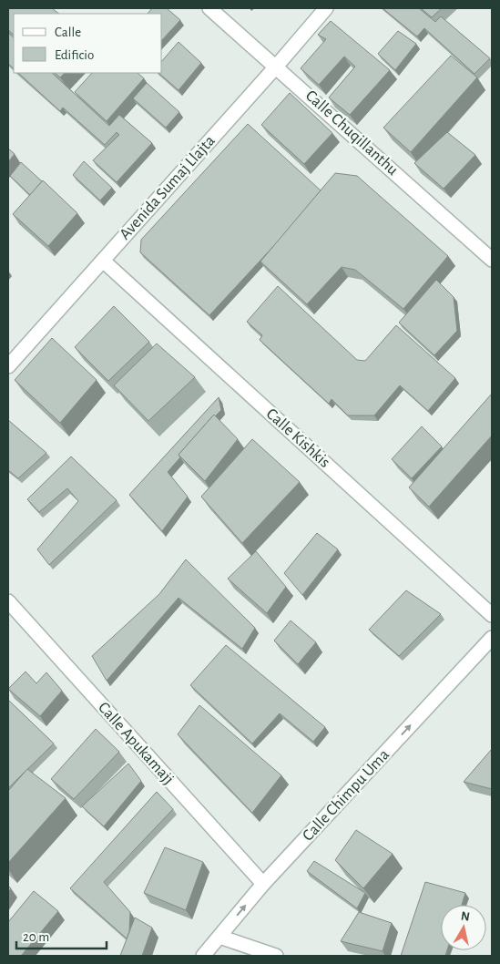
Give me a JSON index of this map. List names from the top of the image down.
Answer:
{
  "streets": {
    "street": [
      "Calle Chuqillanthu",
      "Avenida Sumaj Llajta",
      "Calle Kishkis",
      "Calle Apukamajj",
      "Calle Chimpu Uma"
    ]
  },
  "crossings": [
    ["Calle Chuqillanthu", "Avenida Sumaj Llajta"],
    ["Avenida Sumaj Llajta", "Calle Kishkis"],
    ["Calle Apukamajj", "Calle Chimpu Uma"]
  ],
  "one_way": ["Calle Chimpu Uma"],
  "legend": ["Calle", "Edificio"],
  "scale_bar": "20 m",
  "north": "top"
}
